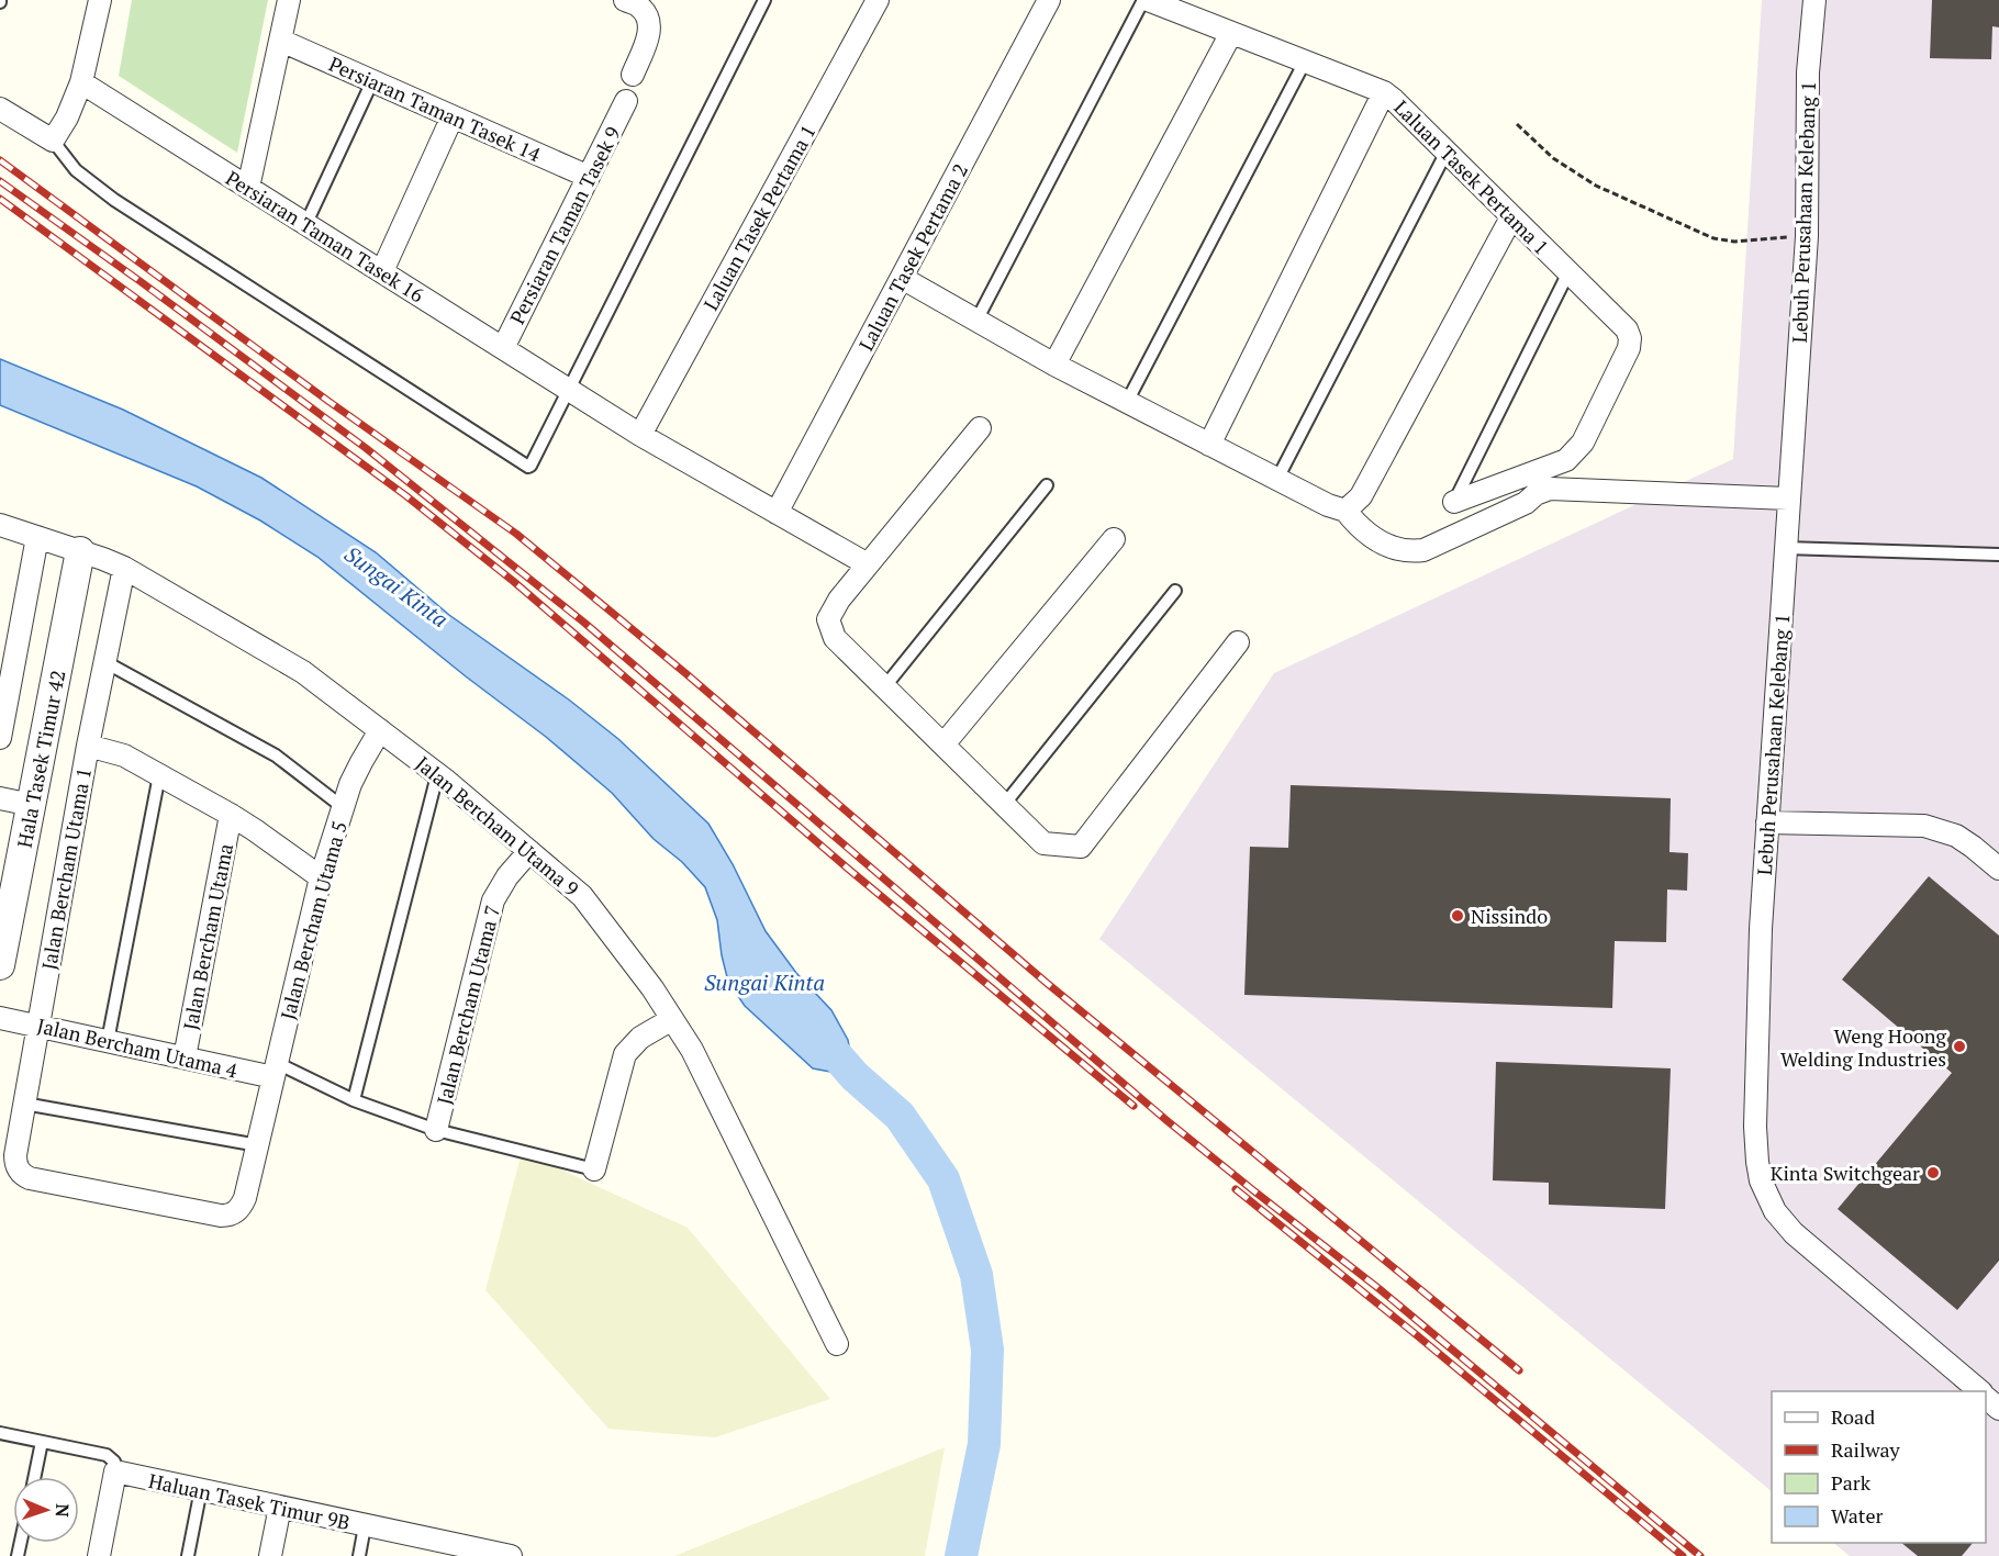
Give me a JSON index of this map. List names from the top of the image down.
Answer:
{
  "streets": {
    "street": [
      "Persiaran Taman Tasek 14",
      "Laluan Tasek Pertama 1",
      "Lebuh Perusahaan Kelebang 1",
      "Persiaran Taman Tasek 9",
      "Persiaran Taman Tasek 16",
      "Laluan Tasek Pertama 2",
      "Hala Tasek Timur 42",
      "Jalan Bercham Utama 9",
      "Jalan Bercham Utama 1",
      "Jalan Bercham Utama 5",
      "Jalan Bercham Utama",
      "Jalan Bercham Utama 7",
      "Jalan Bercham Utama 4",
      "Haluan Tasek Timur 9B"
    ]
  },
  "crossings": [
    ["Persiaran Taman Tasek 14", "Persiaran Taman Tasek 9"],
    ["Laluan Tasek Pertama 1", "Persiaran Taman Tasek 16"],
    ["Persiaran Taman Tasek 9", "Persiaran Taman Tasek 16"],
    ["Persiaran Taman Tasek 16", "Laluan Tasek Pertama 2"],
    ["Hala Tasek Timur 42", "Jalan Bercham Utama 9"],
    ["Jalan Bercham Utama 9", "Jalan Bercham Utama 1"],
    ["Jalan Bercham Utama 9", "Jalan Bercham Utama 5"],
    ["Jalan Bercham Utama 9", "Jalan Bercham Utama 7"],
    ["Jalan Bercham Utama 1", "Jalan Bercham Utama 5"],
    ["Jalan Bercham Utama 1", "Jalan Bercham Utama 4"],
    ["Jalan Bercham Utama 5", "Jalan Bercham Utama 4"],
    ["Jalan Bercham Utama", "Jalan Bercham Utama 4"]
  ],
  "water": ["Sungai Kinta"],
  "places": ["Nissindo", "Weng Hoong Welding Industries", "Kinta Switchgear"],
  "legend": [
    "Road",
    "Railway",
    "Park",
    "Water"
  ],
  "north": "right"
}
